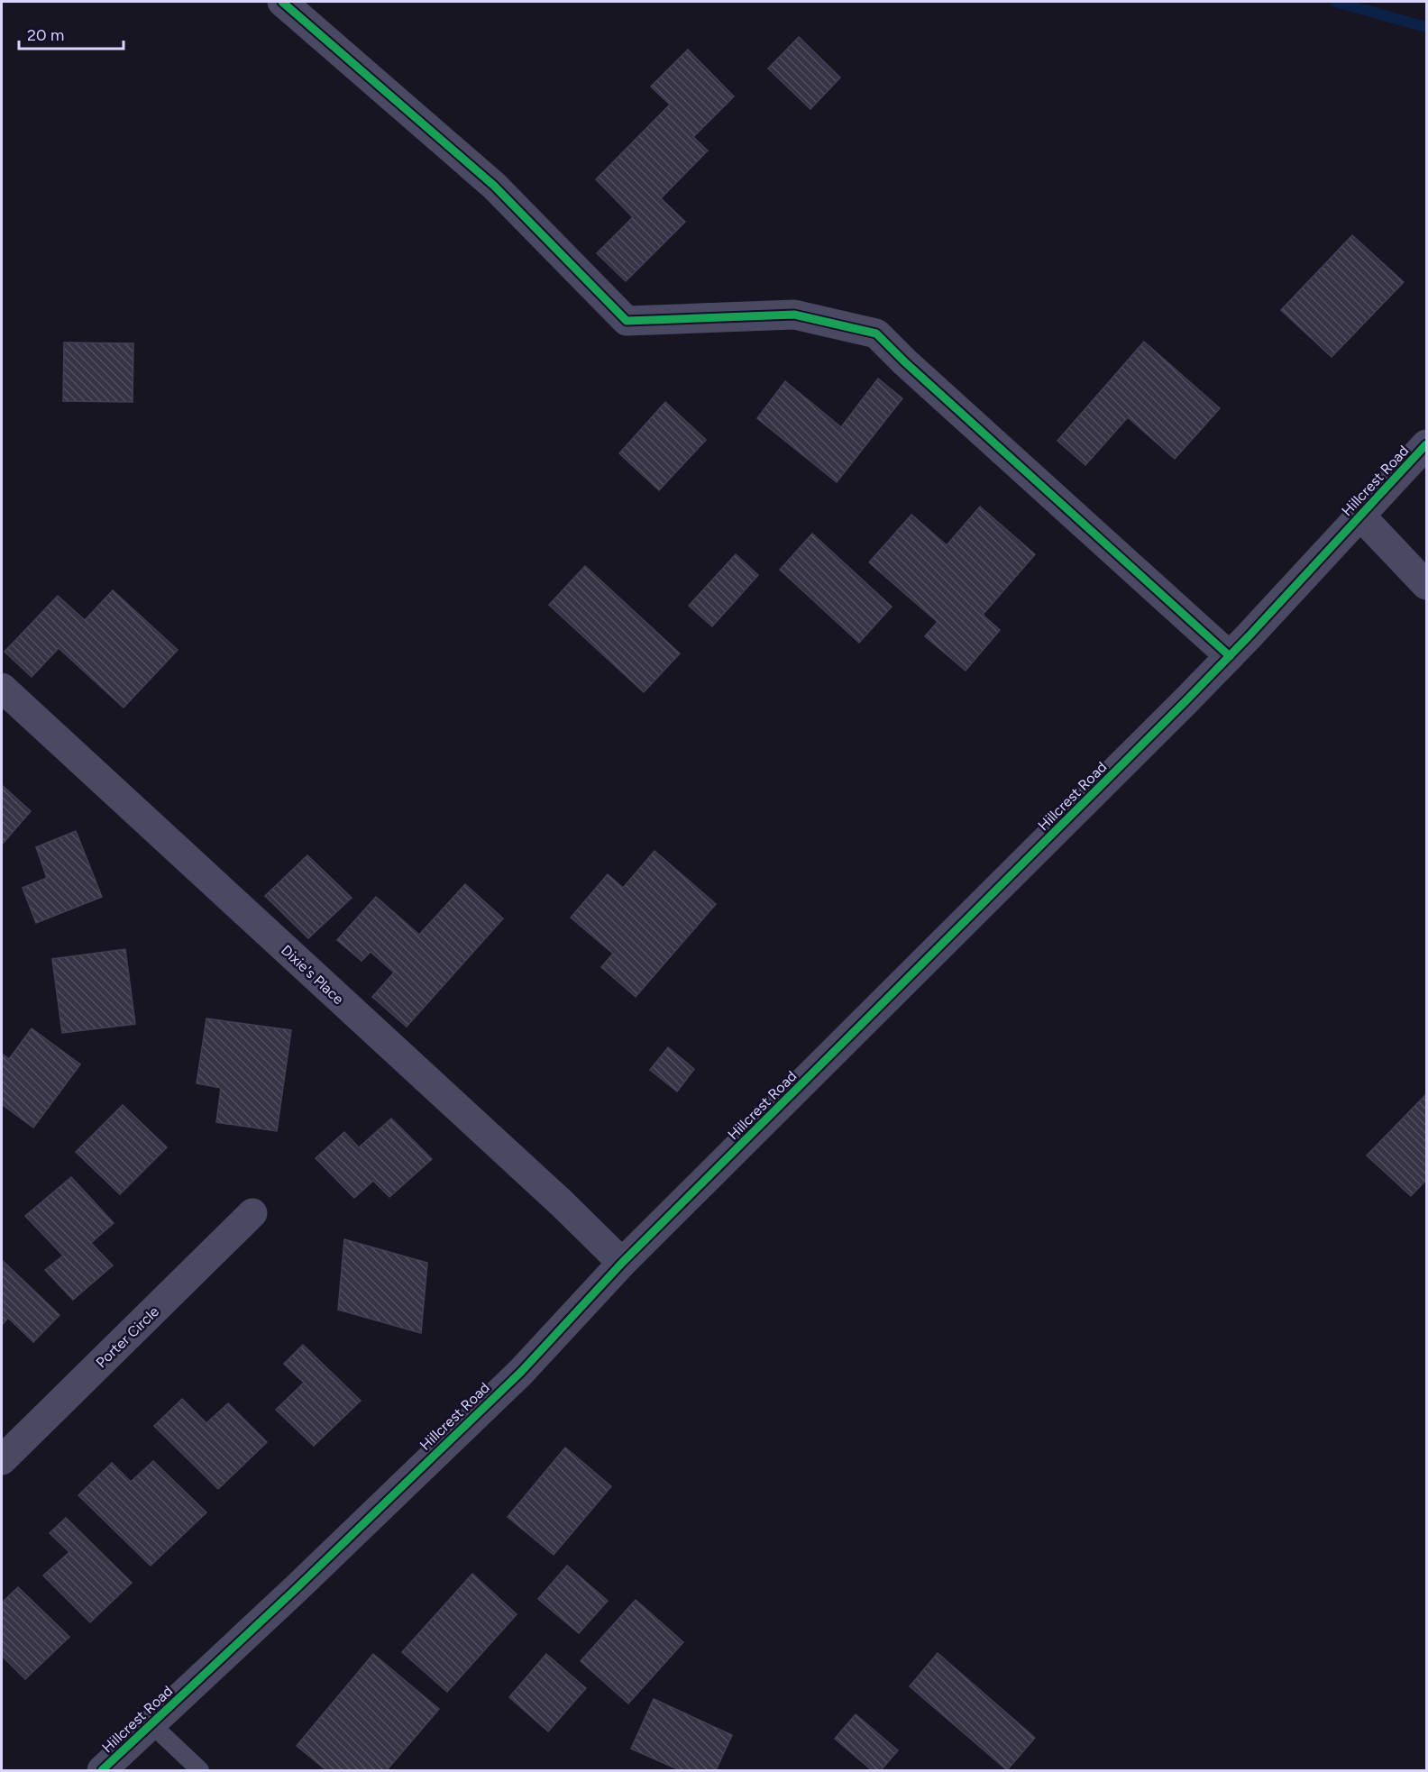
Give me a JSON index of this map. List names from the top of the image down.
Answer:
{
  "streets": {
    "street": ["Hillcrest Road", "Dixie's Place", "Porter Circle"]
  },
  "crossings": [
    ["Hillcrest Road", "Dixie's Place"]
  ],
  "scale_bar": "20 m"
}
